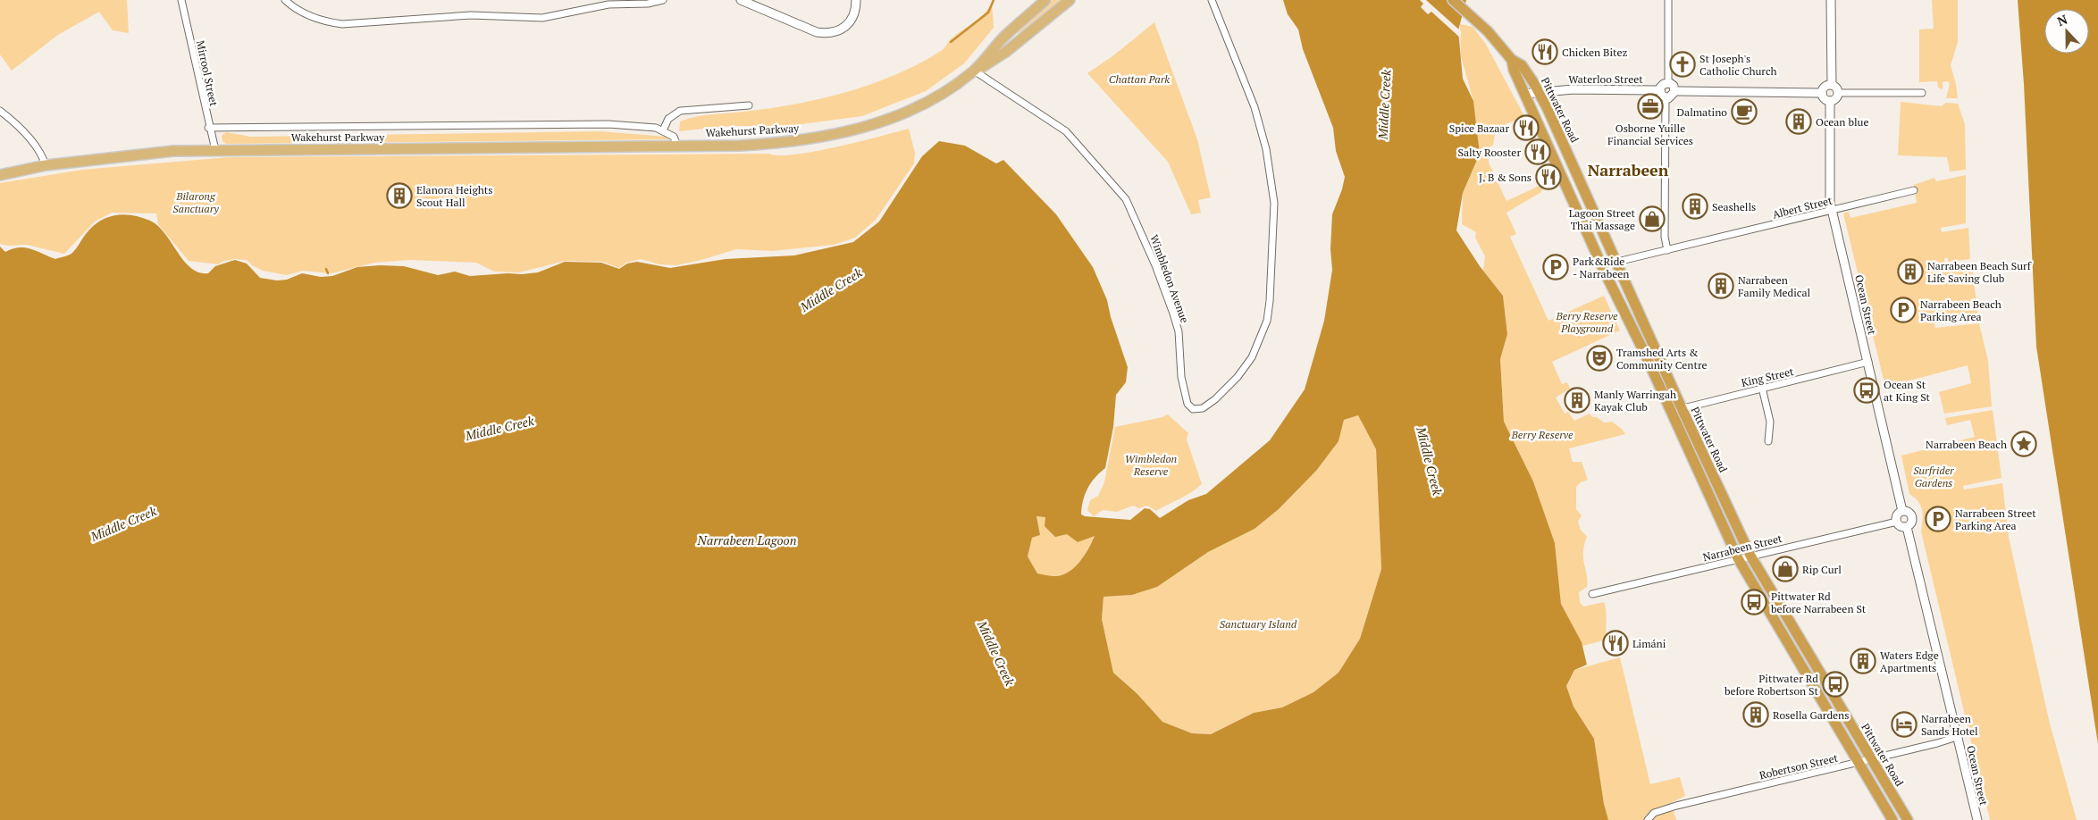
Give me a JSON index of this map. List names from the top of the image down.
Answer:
{
  "streets": {
    "highway": ["Pittwater Road"],
    "main road": ["Wakehurst Parkway"],
    "street": [
      "Mirrool Street",
      "Waterloo Street",
      "Albert Street",
      "Wimbledon Avenue",
      "Ocean Street",
      "King Street",
      "Narrabeen Street",
      "Robertson Street"
    ]
  },
  "crossings": [
    ["Mirrool Street", "Wakehurst Parkway"],
    ["Waterloo Street", "Pittwater Road"],
    ["Pittwater Road", "Albert Street"],
    ["Pittwater Road", "King Street"],
    ["Pittwater Road", "Narrabeen Street"],
    ["Pittwater Road", "Robertson Street"],
    ["Wakehurst Parkway", "Wimbledon Avenue"],
    ["Albert Street", "Ocean Street"],
    ["Ocean Street", "King Street"],
    ["Ocean Street", "Narrabeen Street"],
    ["Ocean Street", "Robertson Street"]
  ],
  "districts": ["Narrabeen"],
  "water": ["Middle Creek", "Narrabeen Lagoon"],
  "parks": [
    "Chattan Park",
    "Bilarong Sanctuary",
    "Berry Reserve Playground",
    "Berry Reserve",
    "Wimbledon Reserve",
    "Surfrider Gardens",
    "Sanctuary Island"
  ],
  "places": {
    "restaurant": [
      "Chicken Bitez",
      "Spice Bazaar",
      "Salty Rooster",
      "J. B & Sons",
      "Limáni"
    ],
    "church": ["St Joseph's Catholic Church"],
    "office": ["Osborne Yuille Financial Services"],
    "cafe": ["Dalmatino"],
    "building": [
      "Ocean blue",
      "Elanora Heights Scout Hall",
      "Seashells",
      "Narrabeen Beach Surf Life Saving Club",
      "Narrabeen Family Medical",
      "Manly Warringah Kayak Club",
      "Waters Edge Apartments",
      "Rosella Gardens"
    ],
    "shop": ["Lagoon Street Thai Massage", "Rip Curl"],
    "parking": ["Park&Ride - Narrabeen", "Narrabeen Beach Parking Area", "Narrabeen Street Parking Area"],
    "theatre": ["Tramshed Arts & Community Centre"],
    "bus stop": ["Ocean St at King St", "Pittwater Rd before Narrabeen St", "Pittwater Rd before Robertson St"],
    "place": ["Narrabeen Beach"],
    "hotel": ["Narrabeen Sands Hotel"]
  },
  "north": "top"
}
